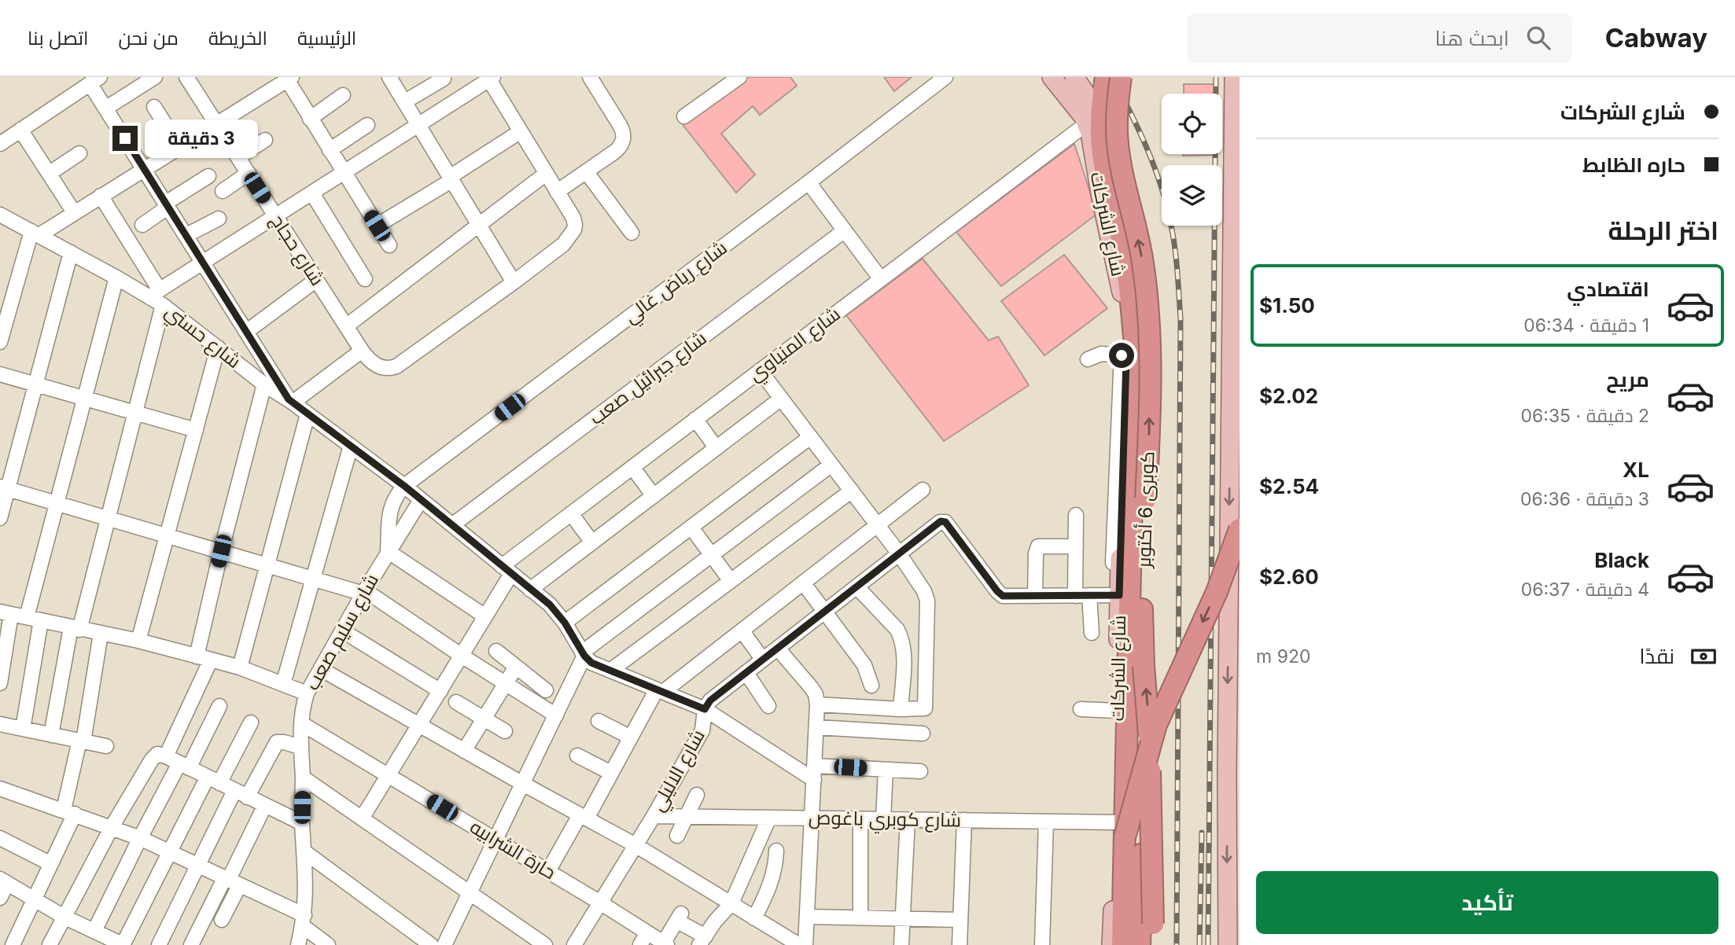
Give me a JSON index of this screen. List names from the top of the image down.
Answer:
{
  "streets": {
    "highway": ["كوبرى 6 أكتوبر"],
    "main road": ["شارع الشركات"],
    "street": [
      "شارع حجاج",
      "شارع رياض غالي",
      "شارع حسني",
      "شارع المنياوي",
      "شارع جبرائيل صعب",
      "شارع سليم صعب",
      "شارع الاليلي",
      "شارع كوبري باغوص",
      "حارة الشرابيه"
    ]
  },
  "crossings": [
    ["شارع الشركات", "شارع المنياوي"],
    ["شارع الشركات", "كوبرى 6 أكتوبر"],
    ["شارع الشركات", "شارع كوبري باغوص"],
    ["شارع رياض غالي", "شارع حسني"],
    ["شارع رياض غالي", "شارع سليم صعب"],
    ["شارع حسني", "شارع المنياوي"],
    ["شارع حسني", "شارع جبرائيل صعب"],
    ["شارع حسني", "شارع سليم صعب"],
    ["شارع حسني", "شارع الاليلي"],
    ["كوبرى 6 أكتوبر", "شارع كوبري باغوص"],
    ["شارع سليم صعب", "حارة الشرابيه"],
    ["شارع الاليلي", "شارع كوبري باغوص"],
    ["شارع الاليلي", "حارة الشرابيه"]
  ],
  "page": {
    "header": "Cabway",
    "search": "ابحث هنا",
    "nav": [
      "الرئيسية",
      "الخريطة",
      "من نحن",
      "اتصل بنا"
    ],
    "banner": ["شارع الشركات", "حاره الظابط"],
    "bubble": "3 دقيقة",
    "heading": "اختر الرحلة",
    "list": [
      {
        "name": "اقتصادي",
        "note": "1 دقيقة · 06:34",
        "value": "$1.50"
      },
      {
        "name": "مريح",
        "note": "2 دقيقة · 06:35",
        "value": "$2.02"
      },
      {
        "name": "XL",
        "note": "3 دقيقة · 06:36",
        "value": "$2.54"
      },
      {
        "name": "Black",
        "note": "4 دقيقة · 06:37",
        "value": "$2.60"
      }
    ],
    "pay": ["نقدًا", "920 m"],
    "buttons": "تأكيد"
  }
}
